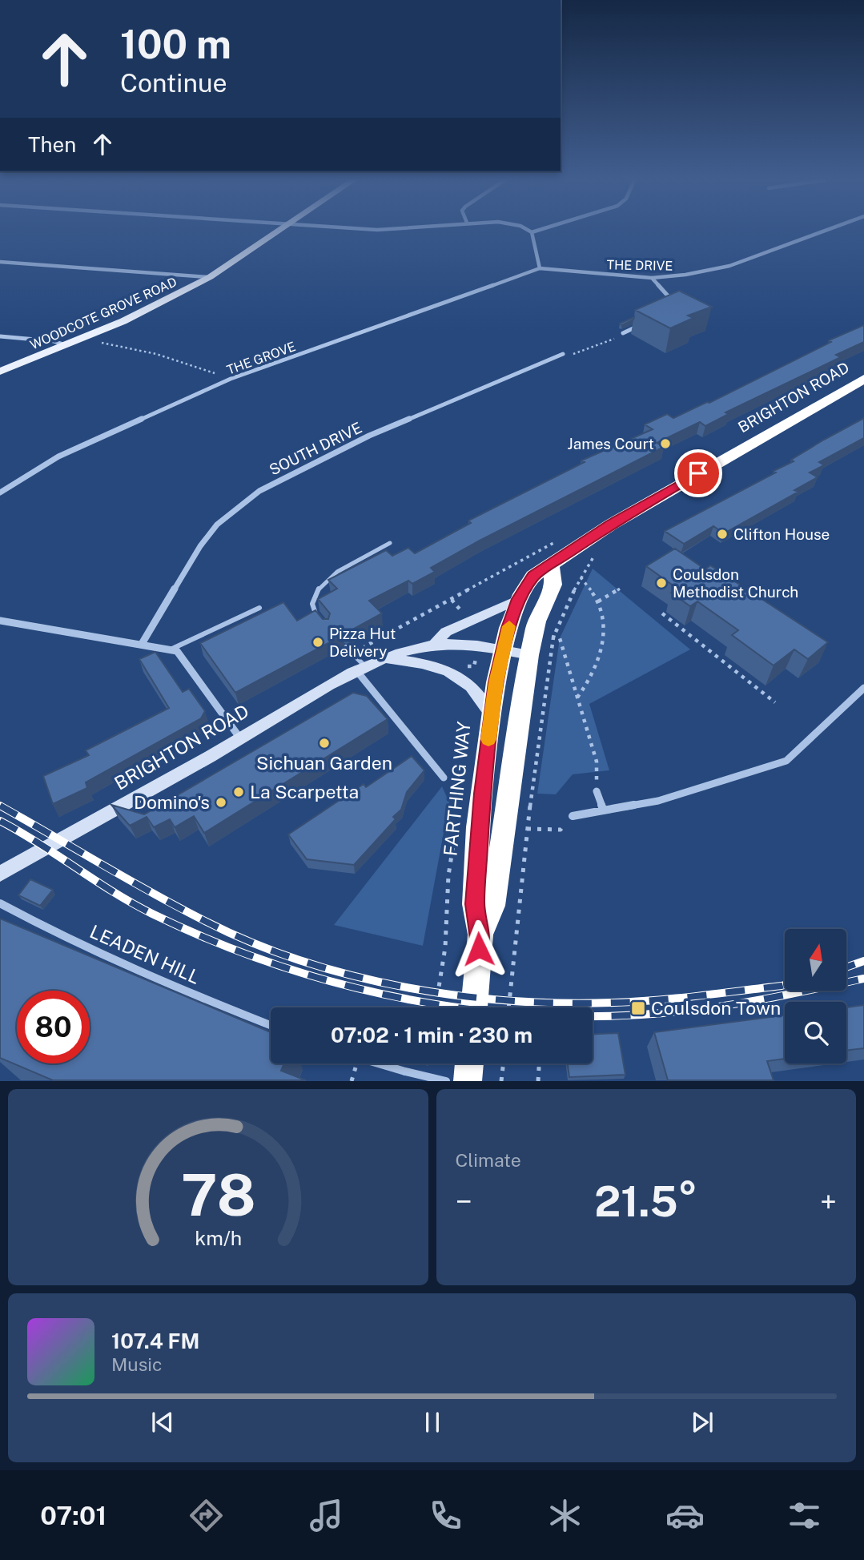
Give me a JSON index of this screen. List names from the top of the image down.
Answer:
{
  "streets": {
    "highway": ["BRIGHTON ROAD", "FARTHING WAY"],
    "main road": ["WOODCOTE GROVE ROAD"],
    "street": [
      "THE DRIVE",
      "THE GROVE",
      "SOUTH DRIVE",
      "LEADEN HILL"
    ]
  },
  "crossings": [
    ["THE DRIVE", "THE GROVE"],
    ["BRIGHTON ROAD", "FARTHING WAY"]
  ],
  "places": {
    "other": [
      "James Court",
      "Clifton House",
      "Coulsdon Methodist Church",
      "Pizza Hut Delivery",
      "Sichuan Garden",
      "La Scarpetta",
      "Domino's"
    ],
    "transit": ["Coulsdon Town"]
  },
  "north": "top",
  "page": {
    "turn": ["100 m", "Continue"],
    "then": "Then",
    "limit": "80",
    "trip": "07:02 · 1 min · 230 m",
    "tile": "Climate",
    "heat": ["−", "21.5°", "+"],
    "song": ["107.4 FM", "Music"],
    "tabs": "07:01",
    "gauge": ["78", "km/h"]
  }
}
